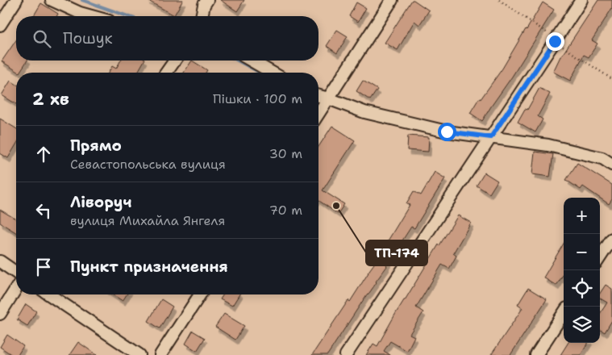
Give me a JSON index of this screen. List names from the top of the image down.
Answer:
{
  "places": ["ТП-174"],
  "page": {
    "search": "Пошук",
    "heading": ["2 хв", "Пішки · 100 m"],
    "list": [
      ["Прямо", "Севастопольська вулиця", "30 m"],
      ["Ліворуч", "вулиця Михайла Янгеля", "70 m"],
      "Пункт призначення"
    ],
    "map_buttons": ["+", "−"]
  }
}
